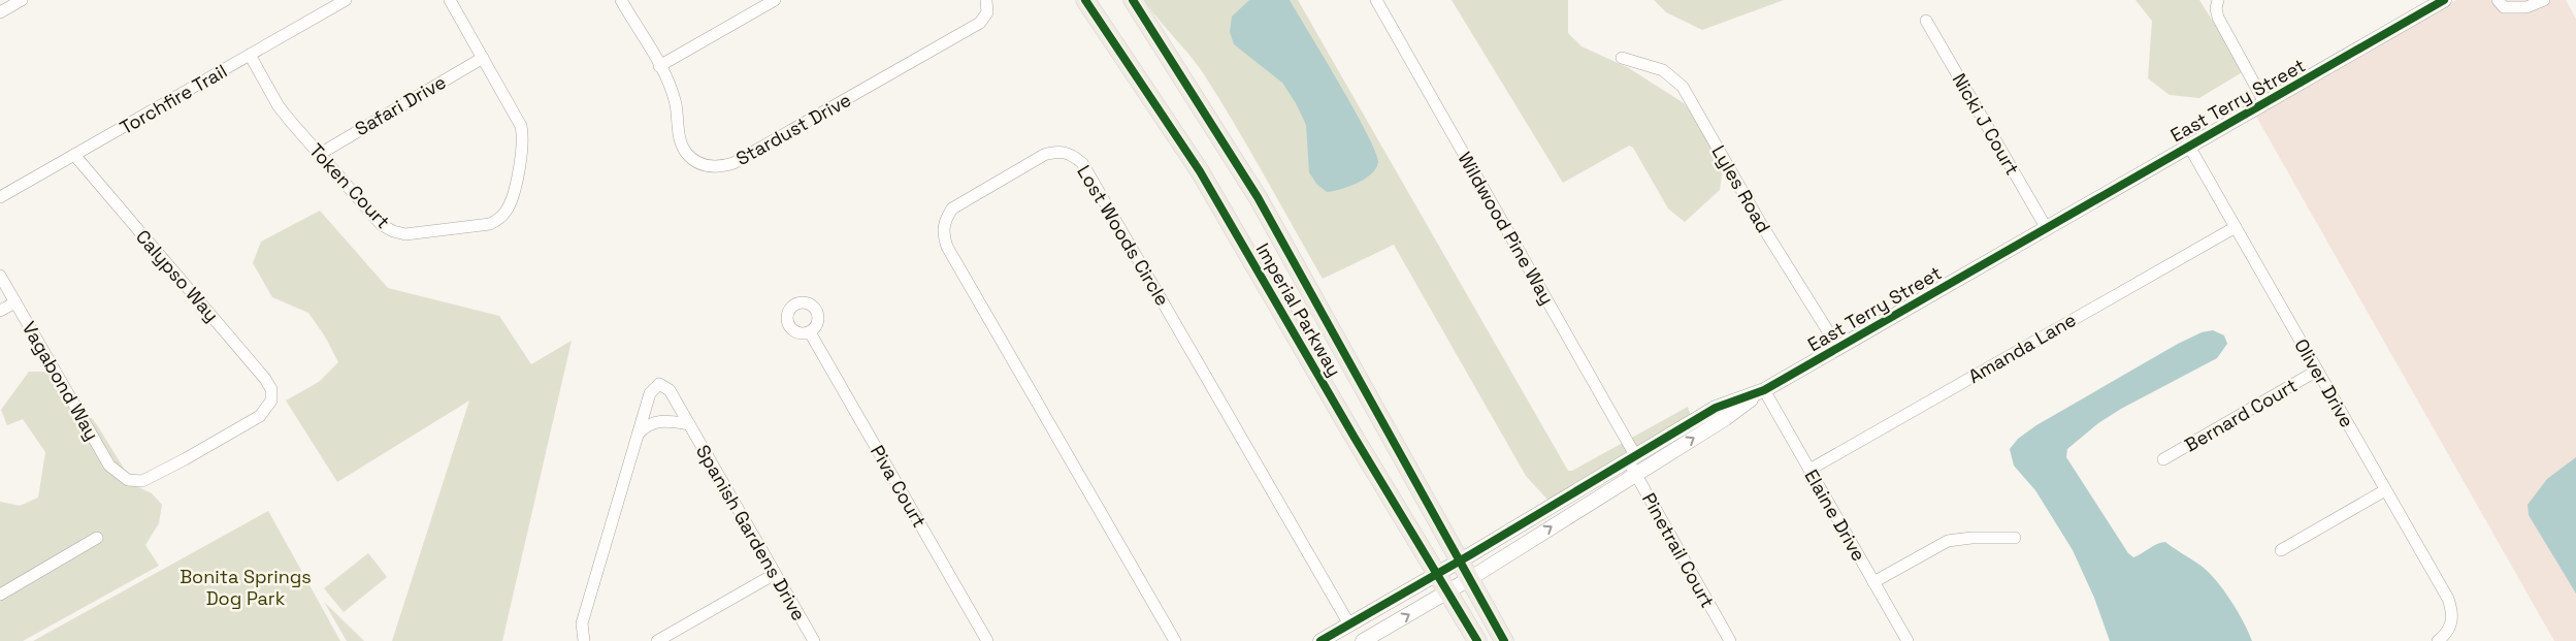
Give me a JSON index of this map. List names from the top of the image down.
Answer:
{
  "streets": {
    "main road": ["Imperial Parkway"],
    "street": [
      "Torchfire Trail",
      "East Terry Street",
      "Safari Drive",
      "Nicki J Court",
      "Stardust Drive",
      "Token Court",
      "Lyles Road",
      "Wildwood Pine Way",
      "Lost Woods Circle",
      "Calypso Way",
      "Amanda Lane",
      "Vagabond Way",
      "Oliver Drive",
      "Bernard Court",
      "Piva Court",
      "Elaine Drive",
      "Spanish Gardens Drive",
      "Pinetrail Court"
    ]
  },
  "crossings": [
    ["Torchfire Trail", "Token Court"],
    ["Torchfire Trail", "Calypso Way"],
    ["East Terry Street", "Nicki J Court"],
    ["East Terry Street", "Lyles Road"],
    ["East Terry Street", "Wildwood Pine Way"],
    ["East Terry Street", "Lost Woods Circle"],
    ["East Terry Street", "Imperial Parkway"],
    ["East Terry Street", "Oliver Drive"],
    ["East Terry Street", "Elaine Drive"],
    ["East Terry Street", "Pinetrail Court"],
    ["Safari Drive", "Token Court"],
    ["Wildwood Pine Way", "Pinetrail Court"],
    ["Calypso Way", "Vagabond Way"],
    ["Amanda Lane", "Oliver Drive"],
    ["Amanda Lane", "Elaine Drive"],
    ["Oliver Drive", "Bernard Court"]
  ],
  "parks": ["Bonita Springs Dog Park"]
}
